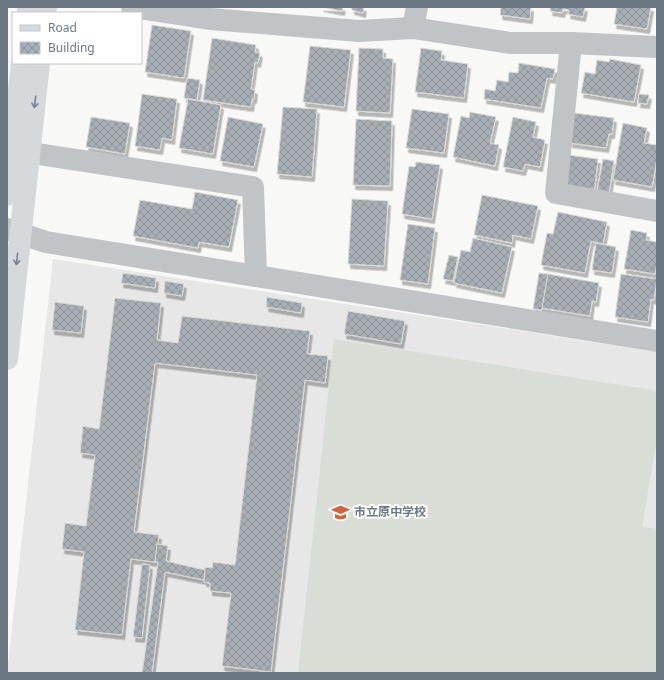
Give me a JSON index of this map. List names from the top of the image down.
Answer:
{
  "places": {
    "school or university": ["市立原中学校"]
  },
  "legend": ["Road", "Building"]
}
